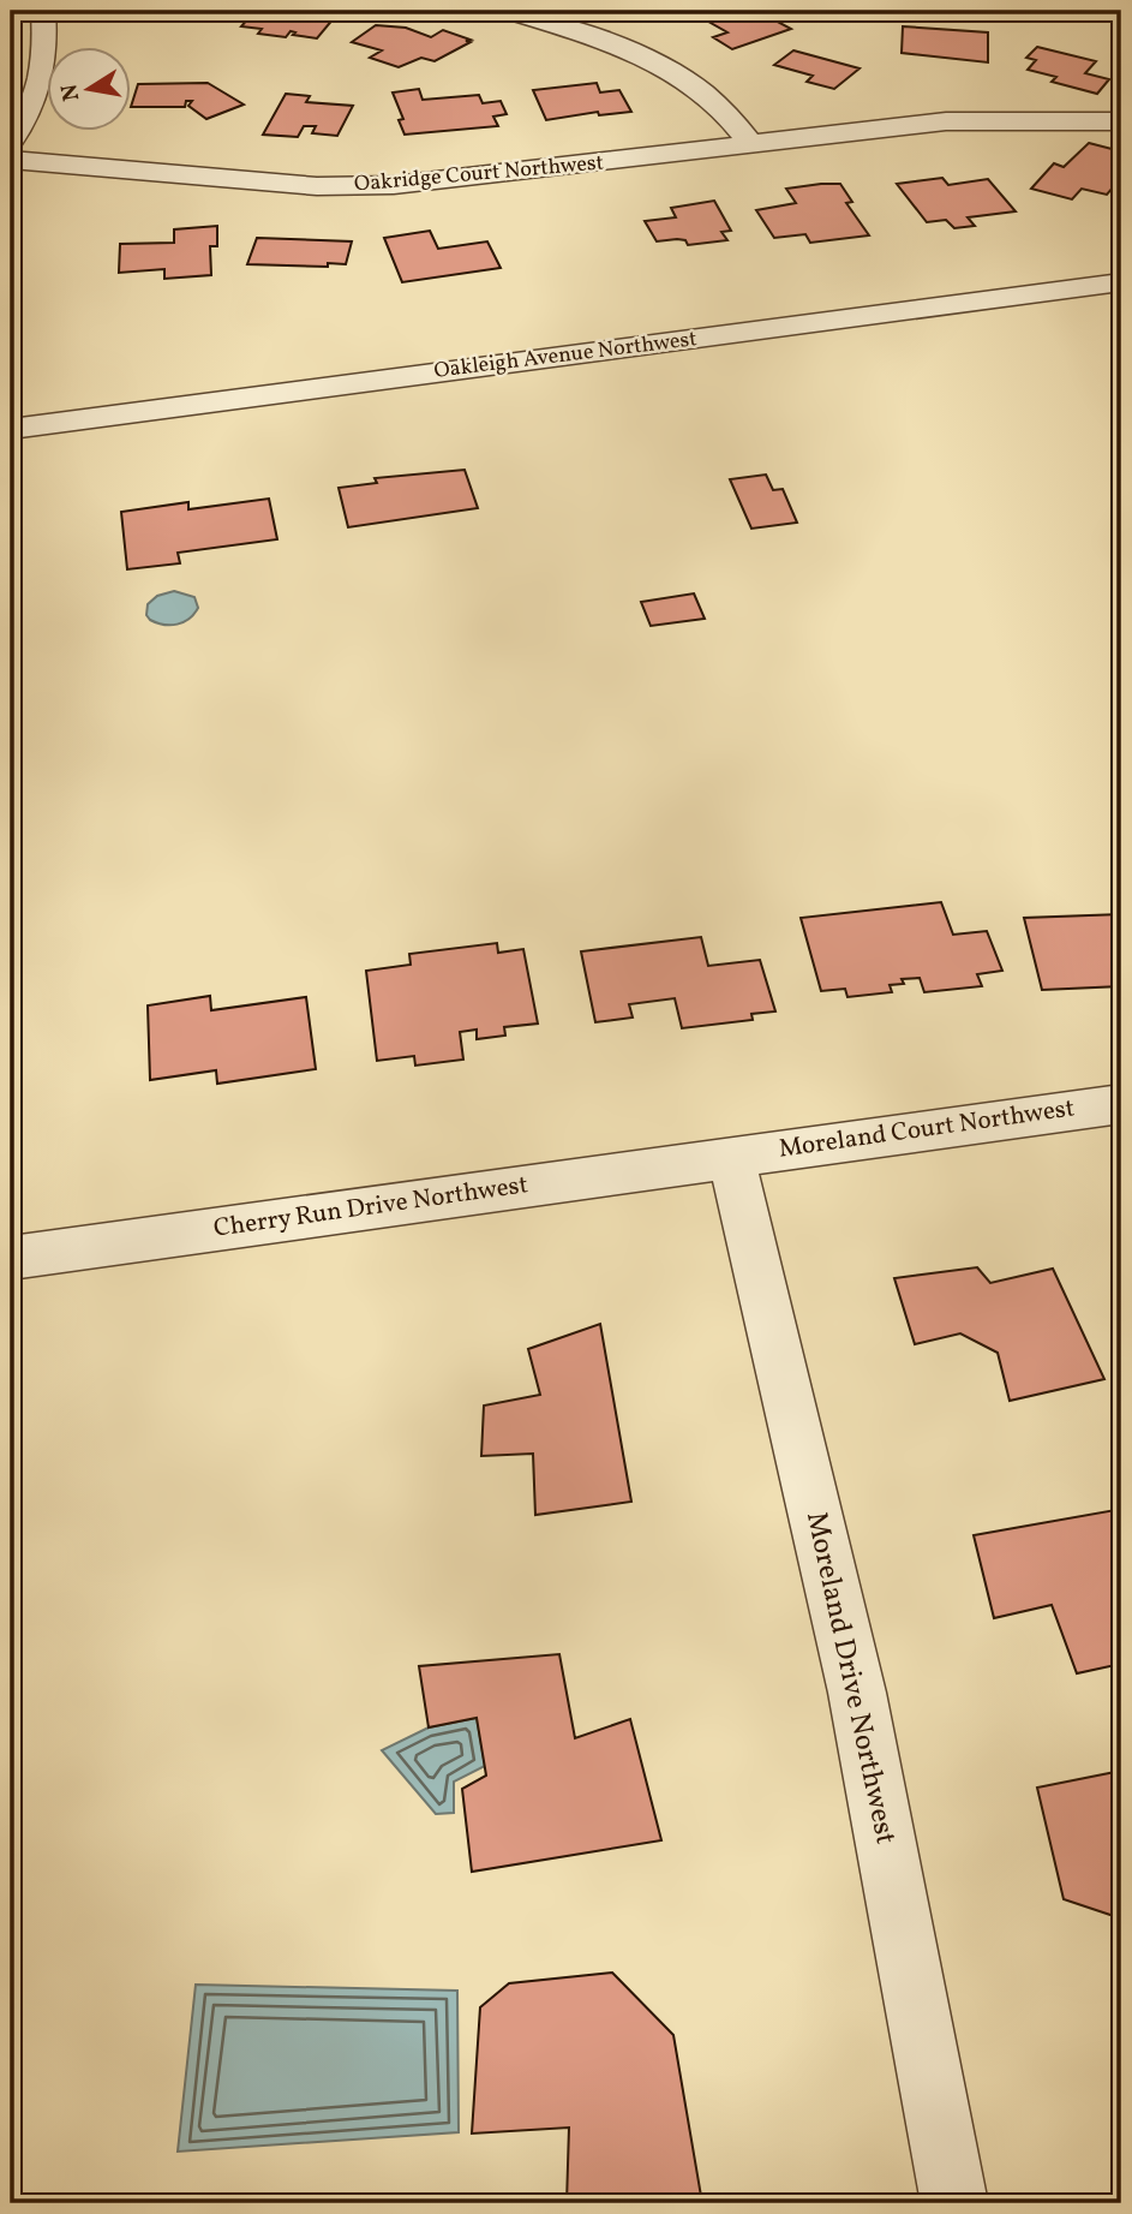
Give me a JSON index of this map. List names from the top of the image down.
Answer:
{
  "streets": {
    "street": [
      "Oakridge Court Northwest",
      "Oakleigh Avenue Northwest",
      "Moreland Court Northwest",
      "Cherry Run Drive Northwest",
      "Moreland Drive Northwest"
    ]
  },
  "crossings": [
    ["Moreland Court Northwest", "Cherry Run Drive Northwest"],
    ["Moreland Court Northwest", "Moreland Drive Northwest"],
    ["Cherry Run Drive Northwest", "Moreland Drive Northwest"]
  ],
  "north": "left"
}
